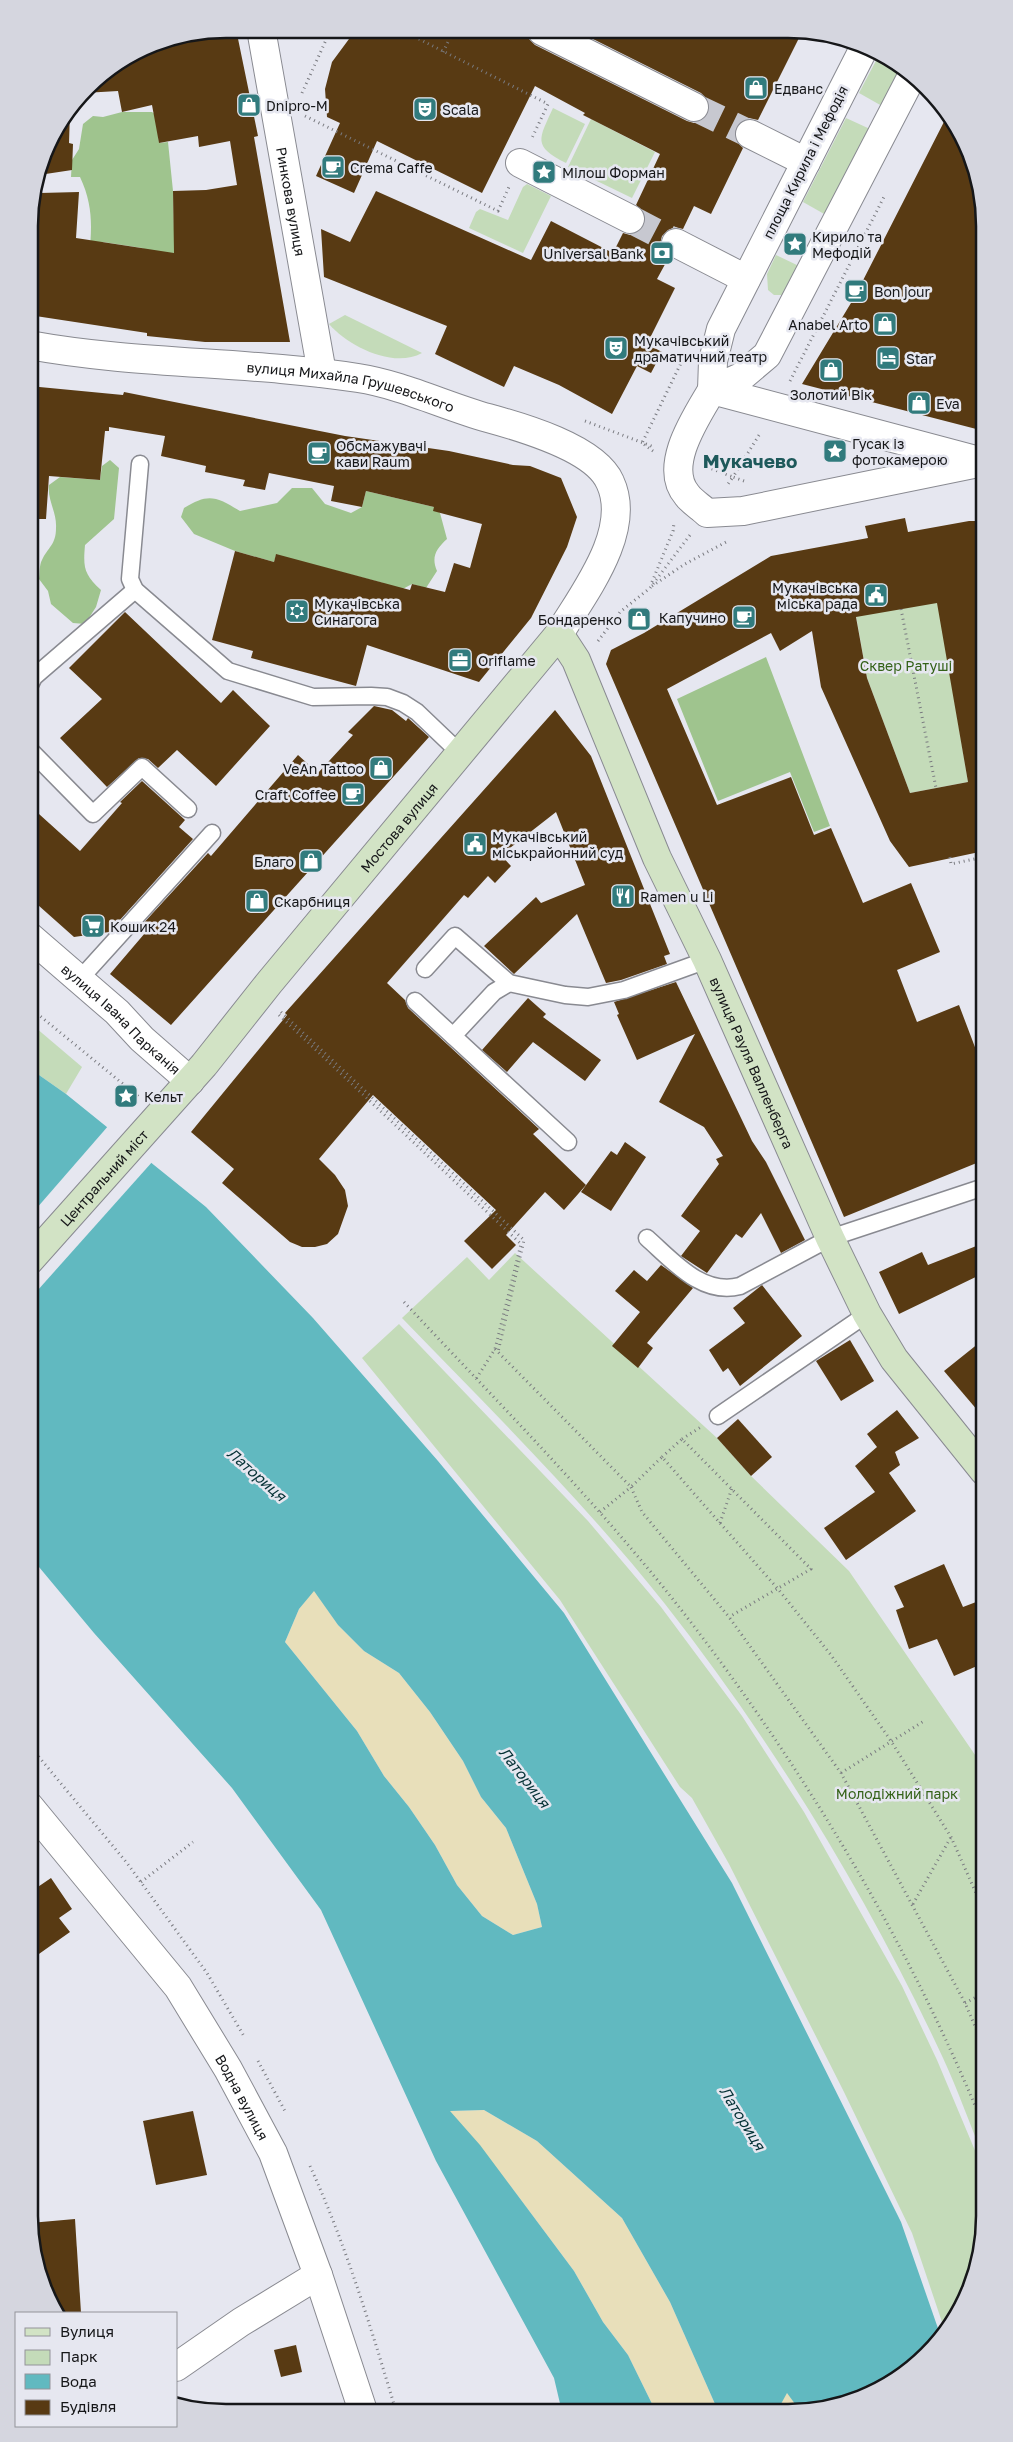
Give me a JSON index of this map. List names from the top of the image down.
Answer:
{
  "streets": {
    "street": [
      "площа Кирила і Мефодія",
      "Ринкова вулиця",
      "вулиця Михайла Грушевського",
      "Мостова вулиця",
      "вулиця Івана Парканія",
      "вулиця Рауля Валленберга",
      "Центральний міст",
      "Водна вулиця"
    ]
  },
  "crossings": [
    ["Ринкова вулиця", "вулиця Михайла Грушевського"],
    ["вулиця Михайла Грушевського", "Мостова вулиця"],
    ["Мостова вулиця", "вулиця Івана Парканія"],
    ["Мостова вулиця", "вулиця Рауля Валленберга"],
    ["Мостова вулиця", "Центральний міст"]
  ],
  "districts": ["Мукачево"],
  "water": ["Латориця"],
  "parks": ["Сквер Ратуші", "Молодіжний парк"],
  "places": {
    "shop": [
      "Едванс",
      "Dnipro-M",
      "Anabel Arto",
      "Золотий Вік",
      "Eva",
      "Бондаренко",
      "VeAn Tattoo",
      "Благо",
      "Скарбниця"
    ],
    "theatre": ["Scala", "Мукачівський драматичний театр"],
    "cafe": [
      "Crema Caffe",
      "Bon jour",
      "Обсмажувачі кави Raum",
      "Капучино",
      "Craft Coffee"
    ],
    "place": [
      "Мілош Форман",
      "Кирило та Мефодій",
      "Гусак із фотокамерою",
      "Кельт"
    ],
    "bank": ["Universal Bank"],
    "hotel": ["Star"],
    "public building": ["Мукачівська міська рада", "Мукачівський міськрайонний суд"],
    "synagogue": ["Мукачівська Синагога"],
    "office": ["Oriflame"],
    "restaurant": ["Ramen u Li"],
    "supermarket": ["Кошик 24"]
  },
  "legend": [
    "Вулиця",
    "Парк",
    "Вода",
    "Будівля"
  ]
}
